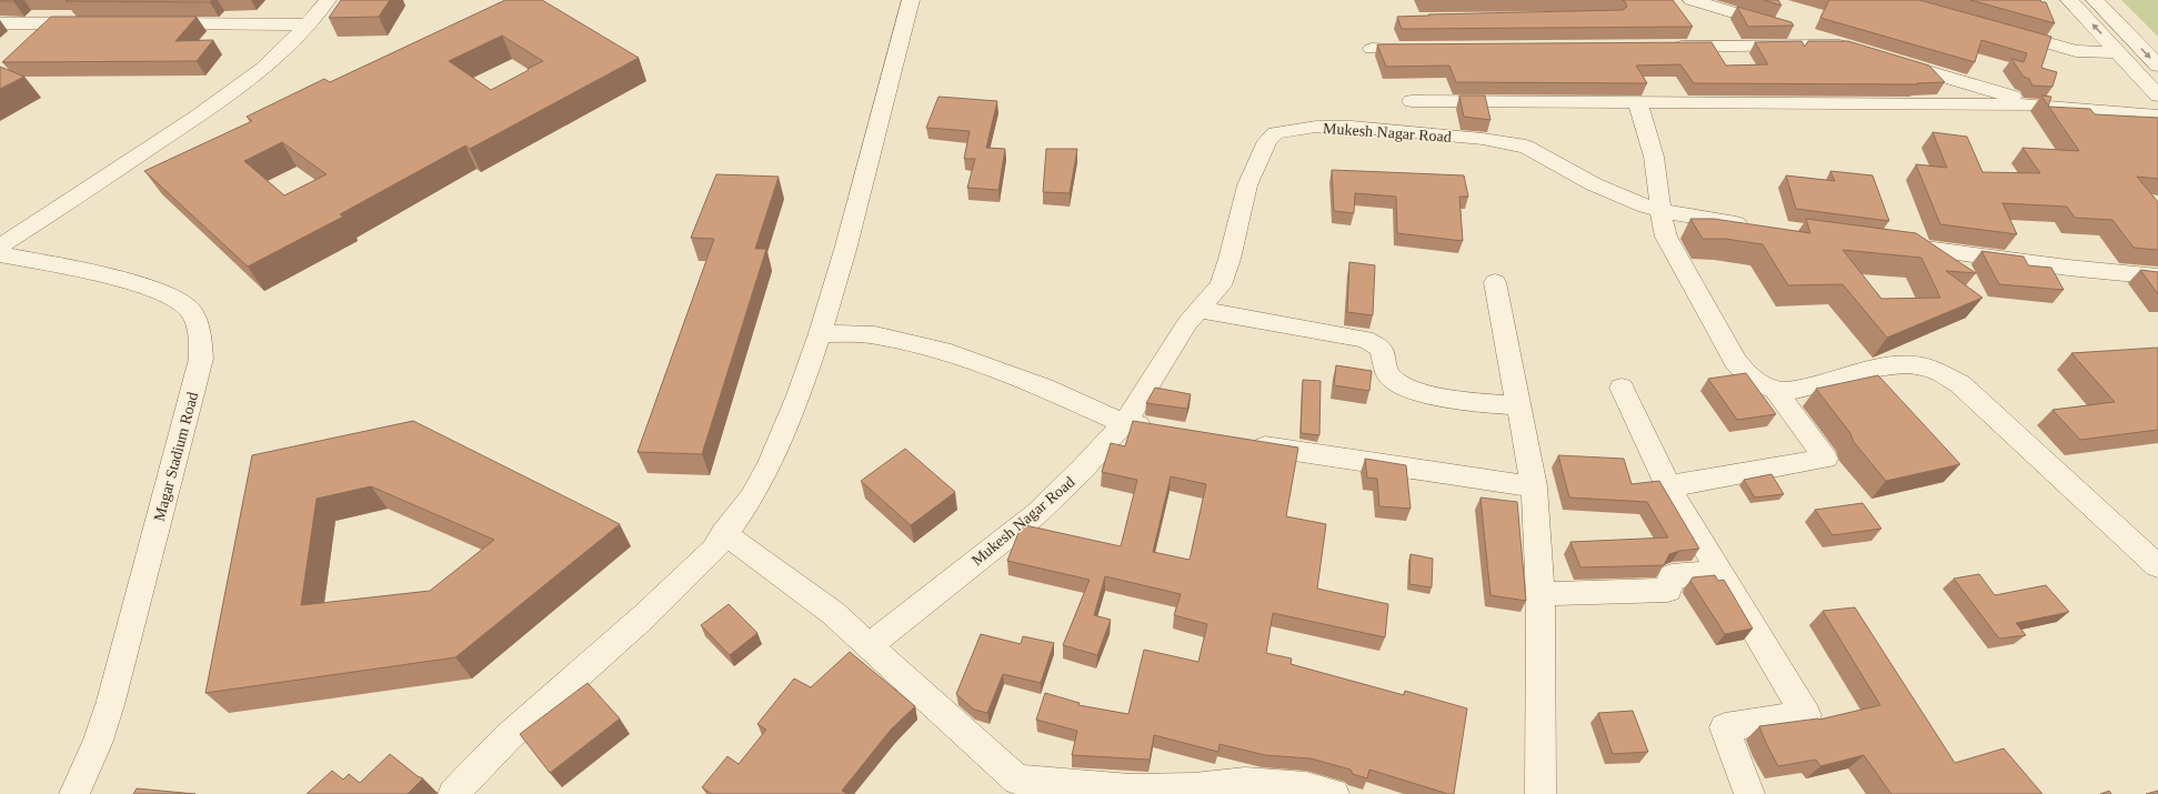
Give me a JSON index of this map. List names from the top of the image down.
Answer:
{
  "streets": {
    "street": ["Mukesh Nagar Road", "Magar Stadium Road"]
  }
}
